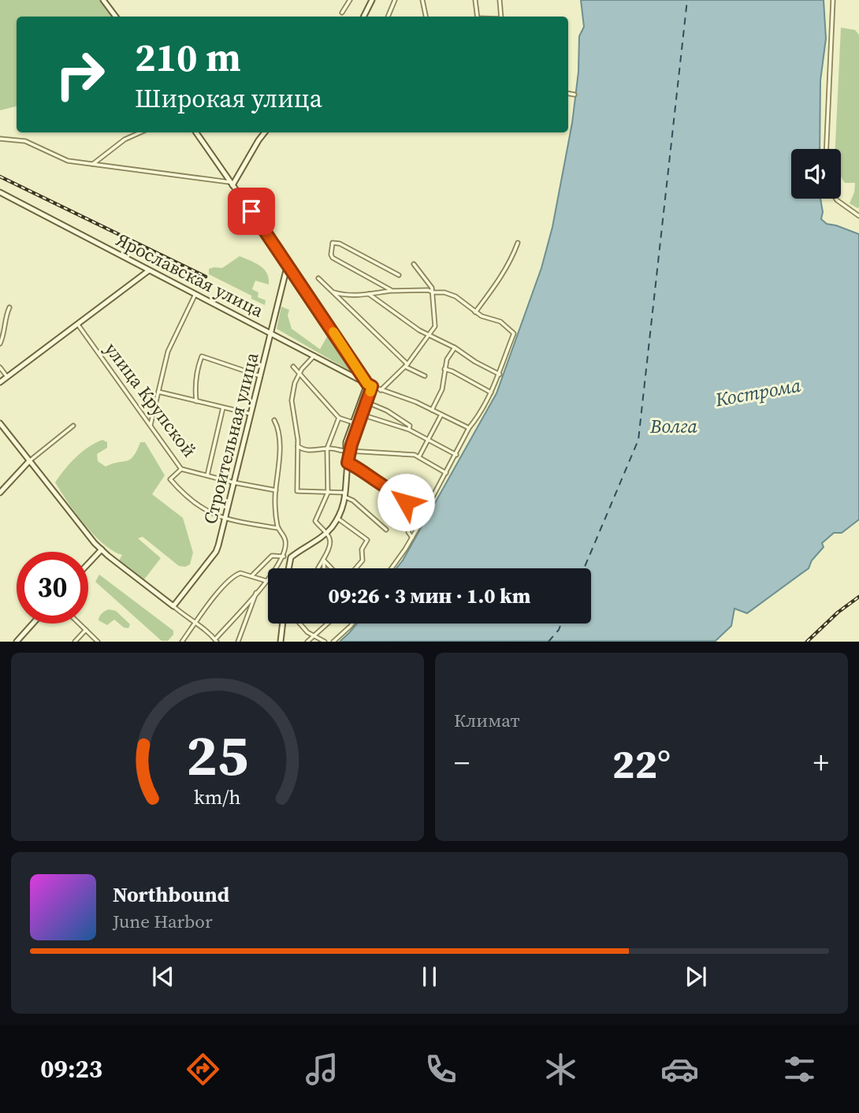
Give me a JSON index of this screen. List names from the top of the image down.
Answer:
{
  "streets": {
    "street": ["Ярославская улица", "улица Крупской", "Строительная улица"]
  },
  "crossings": [
    ["Ярославская улица", "Строительная улица"],
    ["улица Крупской", "Строительная улица"]
  ],
  "water": ["Кострома", "Волга"],
  "page": {
    "turn": ["210 m", "Широкая улица"],
    "limit": "30",
    "trip": "09:26 · 3 мин · 1.0 km",
    "tile": "Климат",
    "heat": ["−", "22°", "+"],
    "song": ["Northbound", "June Harbor"],
    "tabs": "09:23",
    "gauge": ["25", "km/h"]
  }
}
